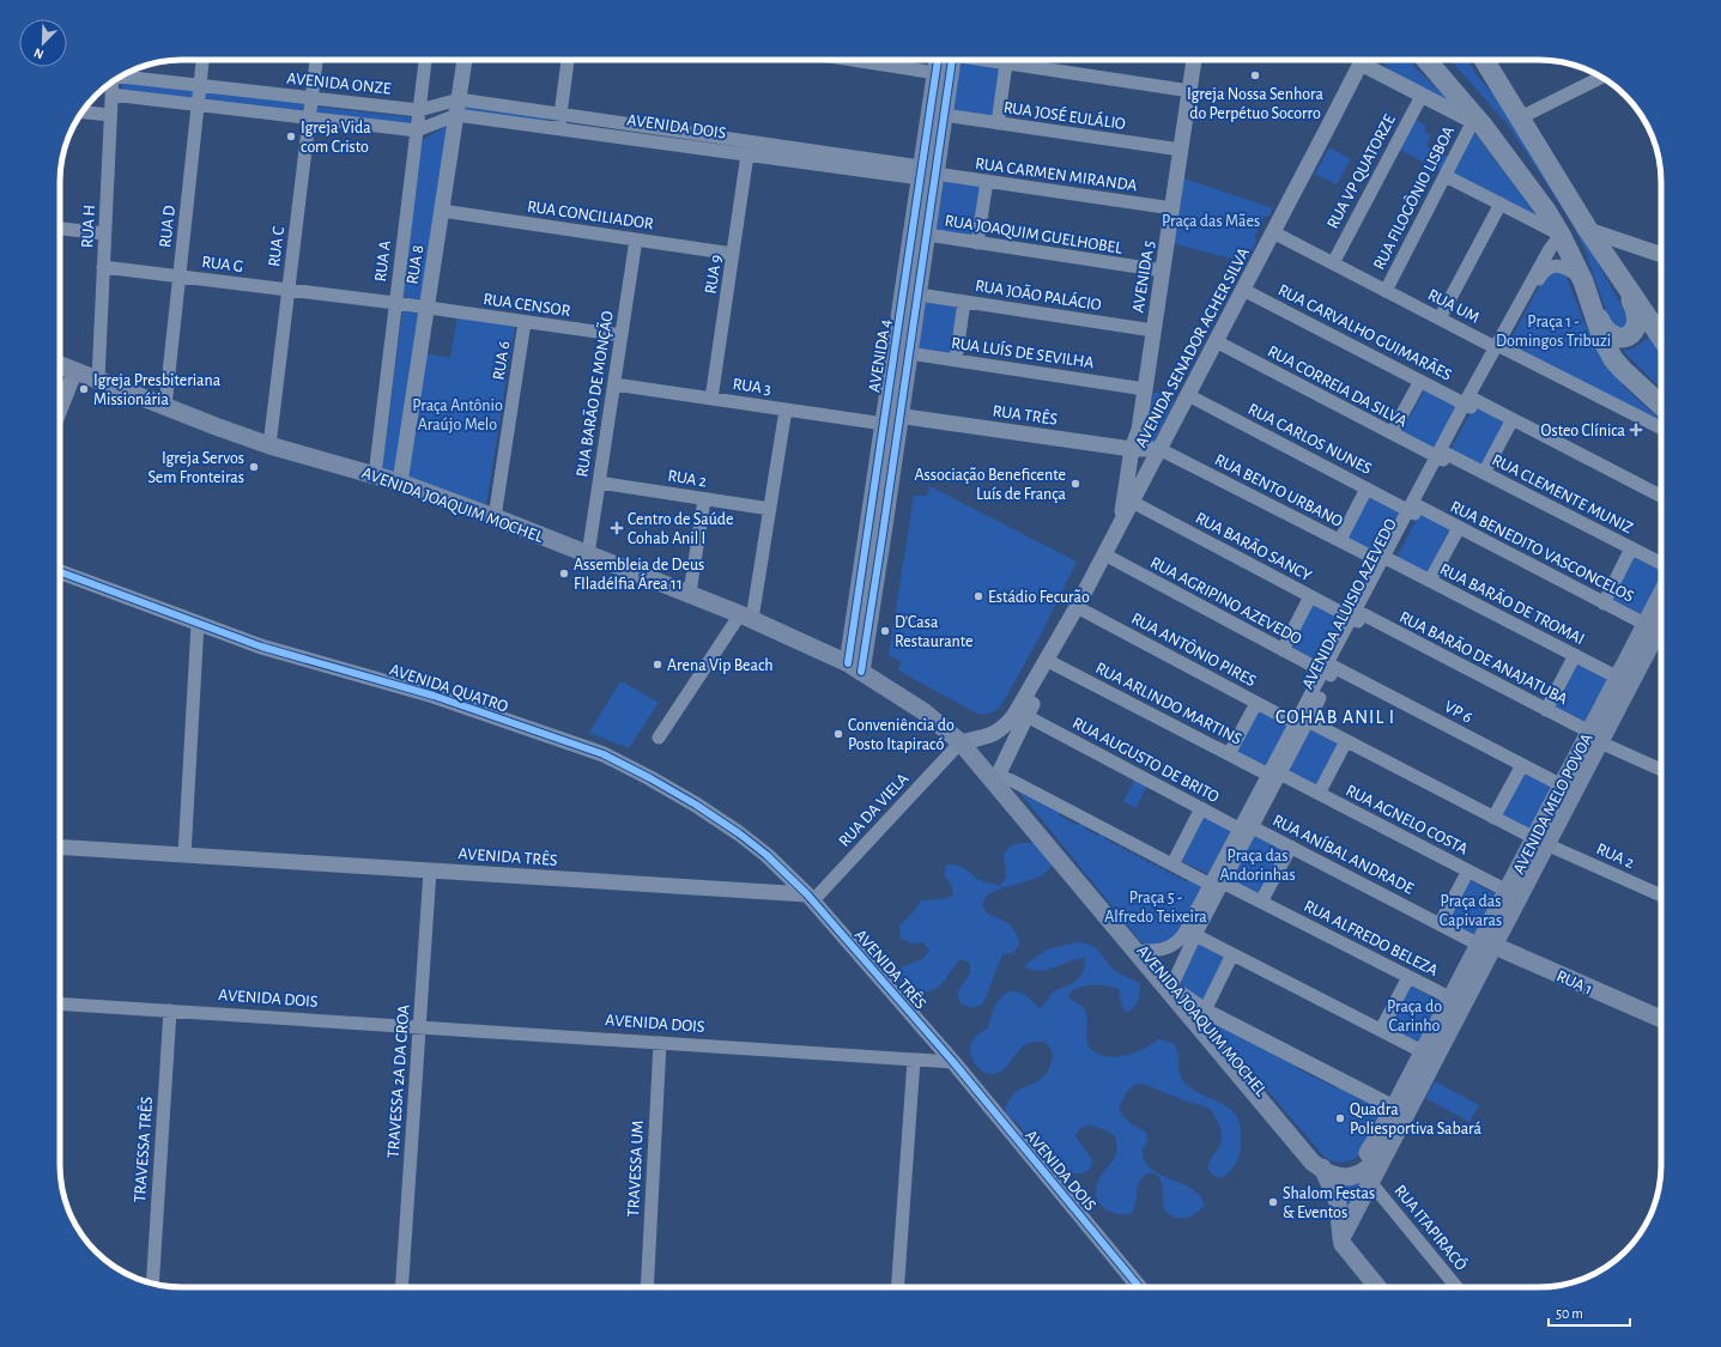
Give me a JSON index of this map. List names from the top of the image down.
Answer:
{
  "streets": {
    "main road": [
      "AVENIDA 4",
      "AVENIDA JOAQUIM MOCHEL",
      "AVENIDA MELO POVOA",
      "RUA 1"
    ],
    "street": [
      "AVENIDA ONZE",
      "RUA JOSÉ EULÁLIO",
      "AVENIDA DOIS",
      "RUA VP QUATORZE",
      "RUA CARMEN MIRANDA",
      "RUA FILOGÔNIO LISBOA",
      "RUA CONCILIADOR",
      "RUA H",
      "RUA D",
      "RUA JOAQUIM GUELHOBEL",
      "RUA C",
      "RUA A",
      "RUA G",
      "RUA 8",
      "RUA 9",
      "AVENIDA 5",
      "RUA JOÃO PALÁCIO",
      "RUA CENSOR",
      "RUA UM",
      "RUA CARVALHO GUIMARÃES",
      "AVENIDA SENADOR ACHER SILVA",
      "RUA LUÍS DE SEVILHA",
      "RUA 6",
      "RUA 3",
      "RUA CORREIA DA SILVA",
      "RUA BARÃO DE MONÇÃO",
      "RUA TRÊS",
      "RUA CARLOS NUNES",
      "RUA 2",
      "RUA BENTO URBANO",
      "RUA CLEMENTE MUNIZ",
      "RUA BARÃO SANCY",
      "RUA BENEDITO VASCONCELOS",
      "RUA AGRIPINO AZEVEDO",
      "AVENIDA ALUISIO AZEVEDO",
      "RUA BARÃO DE TROMAI",
      "RUA ANTÔNIO PIRES",
      "RUA BARÃO DE ANAJATUBA",
      "AVENIDA QUATRO",
      "RUA ARLINDO MARTINS",
      "VP 6",
      "RUA AUGUSTO DE BRITO",
      "RUA DA VIELA",
      "RUA AGNELO COSTA",
      "RUA ANÍBAL ANDRADE",
      "AVENIDA TRÊS",
      "RUA ALFREDO BELEZA",
      "TRAVESSA 2A DA CROA",
      "TRAVESSA TRÊS",
      "TRAVESSA UM",
      "RUA ITAPIRACÓ"
    ]
  },
  "crossings": [
    ["AVENIDA ONZE", "AVENIDA DOIS"],
    ["AVENIDA ONZE", "RUA D"],
    ["AVENIDA ONZE", "RUA C"],
    ["AVENIDA ONZE", "RUA A"],
    ["RUA JOSÉ EULÁLIO", "AVENIDA 5"],
    ["RUA JOSÉ EULÁLIO", "AVENIDA 4"],
    ["AVENIDA DOIS", "RUA CARMEN MIRANDA"],
    ["AVENIDA DOIS", "RUA A"],
    ["AVENIDA DOIS", "RUA 8"],
    ["AVENIDA DOIS", "RUA 9"],
    ["AVENIDA DOIS", "AVENIDA 4"],
    ["AVENIDA DOIS", "AVENIDA TRÊS"],
    ["AVENIDA DOIS", "TRAVESSA 2A DA CROA"],
    ["AVENIDA DOIS", "TRAVESSA TRÊS"],
    ["AVENIDA DOIS", "TRAVESSA UM"],
    ["RUA VP QUATORZE", "RUA UM"],
    ["RUA CARMEN MIRANDA", "AVENIDA 5"],
    ["RUA CARMEN MIRANDA", "AVENIDA 4"],
    ["RUA FILOGÔNIO LISBOA", "RUA UM"],
    ["RUA CONCILIADOR", "RUA 8"],
    ["RUA CONCILIADOR", "RUA 9"],
    ["RUA CONCILIADOR", "RUA BARÃO DE MONÇÃO"],
    ["RUA H", "RUA G"],
    ["RUA H", "AVENIDA JOAQUIM MOCHEL"],
    ["RUA D", "RUA G"],
    ["RUA D", "AVENIDA JOAQUIM MOCHEL"],
    ["RUA JOAQUIM GUELHOBEL", "AVENIDA 5"],
    ["RUA JOAQUIM GUELHOBEL", "AVENIDA 4"],
    ["RUA C", "RUA G"],
    ["RUA C", "AVENIDA JOAQUIM MOCHEL"],
    ["RUA A", "RUA G"],
    ["RUA A", "RUA CENSOR"],
    ["RUA A", "AVENIDA JOAQUIM MOCHEL"],
    ["RUA G", "RUA CENSOR"],
    ["RUA 8", "RUA CENSOR"],
    ["RUA 8", "AVENIDA JOAQUIM MOCHEL"],
    ["RUA 9", "RUA 3"],
    ["AVENIDA 5", "RUA JOÃO PALÁCIO"],
    ["AVENIDA 5", "AVENIDA SENADOR ACHER SILVA"],
    ["AVENIDA 5", "RUA LUÍS DE SEVILHA"],
    ["AVENIDA 5", "RUA TRÊS"],
    ["RUA JOÃO PALÁCIO", "AVENIDA 4"],
    ["RUA CENSOR", "RUA 6"],
    ["RUA CENSOR", "RUA BARÃO DE MONÇÃO"],
    ["RUA UM", "AVENIDA SENADOR ACHER SILVA"],
    ["RUA UM", "AVENIDA ALUISIO AZEVEDO"],
    ["RUA CARVALHO GUIMARÃES", "AVENIDA SENADOR ACHER SILVA"],
    ["RUA CARVALHO GUIMARÃES", "AVENIDA ALUISIO AZEVEDO"],
    ["AVENIDA SENADOR ACHER SILVA", "RUA CORREIA DA SILVA"],
    ["AVENIDA SENADOR ACHER SILVA", "RUA TRÊS"],
    ["AVENIDA SENADOR ACHER SILVA", "RUA CARLOS NUNES"],
    ["AVENIDA SENADOR ACHER SILVA", "RUA BENTO URBANO"],
    ["AVENIDA SENADOR ACHER SILVA", "AVENIDA JOAQUIM MOCHEL"],
    ["AVENIDA SENADOR ACHER SILVA", "RUA BARÃO SANCY"],
    ["AVENIDA SENADOR ACHER SILVA", "RUA AGRIPINO AZEVEDO"],
    ["AVENIDA SENADOR ACHER SILVA", "RUA ANTÔNIO PIRES"],
    ["AVENIDA SENADOR ACHER SILVA", "RUA ARLINDO MARTINS"],
    ["AVENIDA SENADOR ACHER SILVA", "RUA AUGUSTO DE BRITO"],
    ["AVENIDA SENADOR ACHER SILVA", "RUA DA VIELA"],
    ["AVENIDA SENADOR ACHER SILVA", "RUA ALFREDO BELEZA"],
    ["RUA LUÍS DE SEVILHA", "AVENIDA 4"],
    ["AVENIDA 4", "RUA 3"],
    ["AVENIDA 4", "RUA TRÊS"],
    ["AVENIDA 4", "AVENIDA JOAQUIM MOCHEL"],
    ["RUA 6", "AVENIDA JOAQUIM MOCHEL"],
    ["RUA 3", "RUA BARÃO DE MONÇÃO"],
    ["RUA 3", "RUA TRÊS"],
    ["RUA CORREIA DA SILVA", "RUA CLEMENTE MUNIZ"],
    ["RUA CORREIA DA SILVA", "AVENIDA ALUISIO AZEVEDO"],
    ["RUA BARÃO DE MONÇÃO", "RUA 2"],
    ["RUA BARÃO DE MONÇÃO", "AVENIDA JOAQUIM MOCHEL"],
    ["RUA TRÊS", "RUA BENTO URBANO"],
    ["RUA CARLOS NUNES", "RUA BENEDITO VASCONCELOS"],
    ["RUA CARLOS NUNES", "AVENIDA ALUISIO AZEVEDO"],
    ["RUA 2", "RUA ANTÔNIO PIRES"],
    ["RUA 2", "AVENIDA MELO POVOA"],
    ["RUA BENTO URBANO", "AVENIDA ALUISIO AZEVEDO"],
    ["RUA BENTO URBANO", "RUA BARÃO DE TROMAI"],
    ["RUA CLEMENTE MUNIZ", "AVENIDA ALUISIO AZEVEDO"],
    ["AVENIDA JOAQUIM MOCHEL", "AVENIDA ALUISIO AZEVEDO"],
    ["AVENIDA JOAQUIM MOCHEL", "AVENIDA MELO POVOA"],
    ["AVENIDA JOAQUIM MOCHEL", "RUA DA VIELA"],
    ["AVENIDA JOAQUIM MOCHEL", "RUA ALFREDO BELEZA"],
    ["RUA BARÃO SANCY", "AVENIDA ALUISIO AZEVEDO"],
    ["RUA BARÃO SANCY", "RUA BARÃO DE ANAJATUBA"],
    ["RUA BENEDITO VASCONCELOS", "AVENIDA ALUISIO AZEVEDO"],
    ["RUA BENEDITO VASCONCELOS", "AVENIDA MELO POVOA"],
    ["RUA AGRIPINO AZEVEDO", "AVENIDA ALUISIO AZEVEDO"],
    ["RUA AGRIPINO AZEVEDO", "VP 6"],
    ["AVENIDA ALUISIO AZEVEDO", "RUA BARÃO DE TROMAI"],
    ["AVENIDA ALUISIO AZEVEDO", "RUA ANTÔNIO PIRES"],
    ["AVENIDA ALUISIO AZEVEDO", "RUA BARÃO DE ANAJATUBA"],
    ["AVENIDA ALUISIO AZEVEDO", "RUA ARLINDO MARTINS"],
    ["AVENIDA ALUISIO AZEVEDO", "VP 6"],
    ["AVENIDA ALUISIO AZEVEDO", "RUA AUGUSTO DE BRITO"],
    ["AVENIDA ALUISIO AZEVEDO", "RUA AGNELO COSTA"],
    ["AVENIDA ALUISIO AZEVEDO", "RUA ANÍBAL ANDRADE"],
    ["AVENIDA ALUISIO AZEVEDO", "RUA ALFREDO BELEZA"],
    ["RUA BARÃO DE TROMAI", "AVENIDA MELO POVOA"],
    ["RUA BARÃO DE ANAJATUBA", "AVENIDA MELO POVOA"],
    ["AVENIDA QUATRO", "RUA DA VIELA"],
    ["AVENIDA QUATRO", "AVENIDA TRÊS"],
    ["RUA ARLINDO MARTINS", "RUA AGNELO COSTA"],
    ["VP 6", "AVENIDA MELO POVOA"],
    ["RUA AUGUSTO DE BRITO", "RUA ANÍBAL ANDRADE"],
    ["AVENIDA MELO POVOA", "RUA AGNELO COSTA"],
    ["AVENIDA MELO POVOA", "RUA ANÍBAL ANDRADE"],
    ["AVENIDA MELO POVOA", "RUA ALFREDO BELEZA"],
    ["AVENIDA MELO POVOA", "RUA 1"],
    ["AVENIDA MELO POVOA", "RUA ITAPIRACÓ"],
    ["RUA DA VIELA", "AVENIDA TRÊS"],
    ["RUA ANÍBAL ANDRADE", "RUA 1"],
    ["AVENIDA TRÊS", "TRAVESSA 2A DA CROA"]
  ],
  "districts": ["COHAB ANIL I"],
  "parks": [
    "Praça das Mães",
    "Praça 1 - Domingos Tribuzi",
    "Praça Antônio Araújo Melo",
    "Praça das Andorinhas",
    "Praça 5 - Alfredo Teixeira",
    "Praça das Capivaras",
    "Praça do Carinho"
  ],
  "places": {
    "other": [
      "Igreja Nossa Senhora do Perpétuo Socorro",
      "Igreja Vida com Cristo",
      "Igreja Presbiteriana Missionária",
      "Igreja Servos Sem Fronteiras",
      "Associação Beneficente Luís de França",
      "Assembleia de Deus FIladélfia Área 11",
      "Estádio Fecurão",
      "D'Casa Restaurante",
      "Arena Vip Beach",
      "Conveniência do Posto Itapiracó",
      "Quadra Poliesportiva Sabará",
      "Shalom Festas & Eventos"
    ],
    "health": ["Osteo Clínica", "Centro de Saúde Cohab Anil I"]
  },
  "scale_bar": "50 m",
  "north": "bottom left"
}
